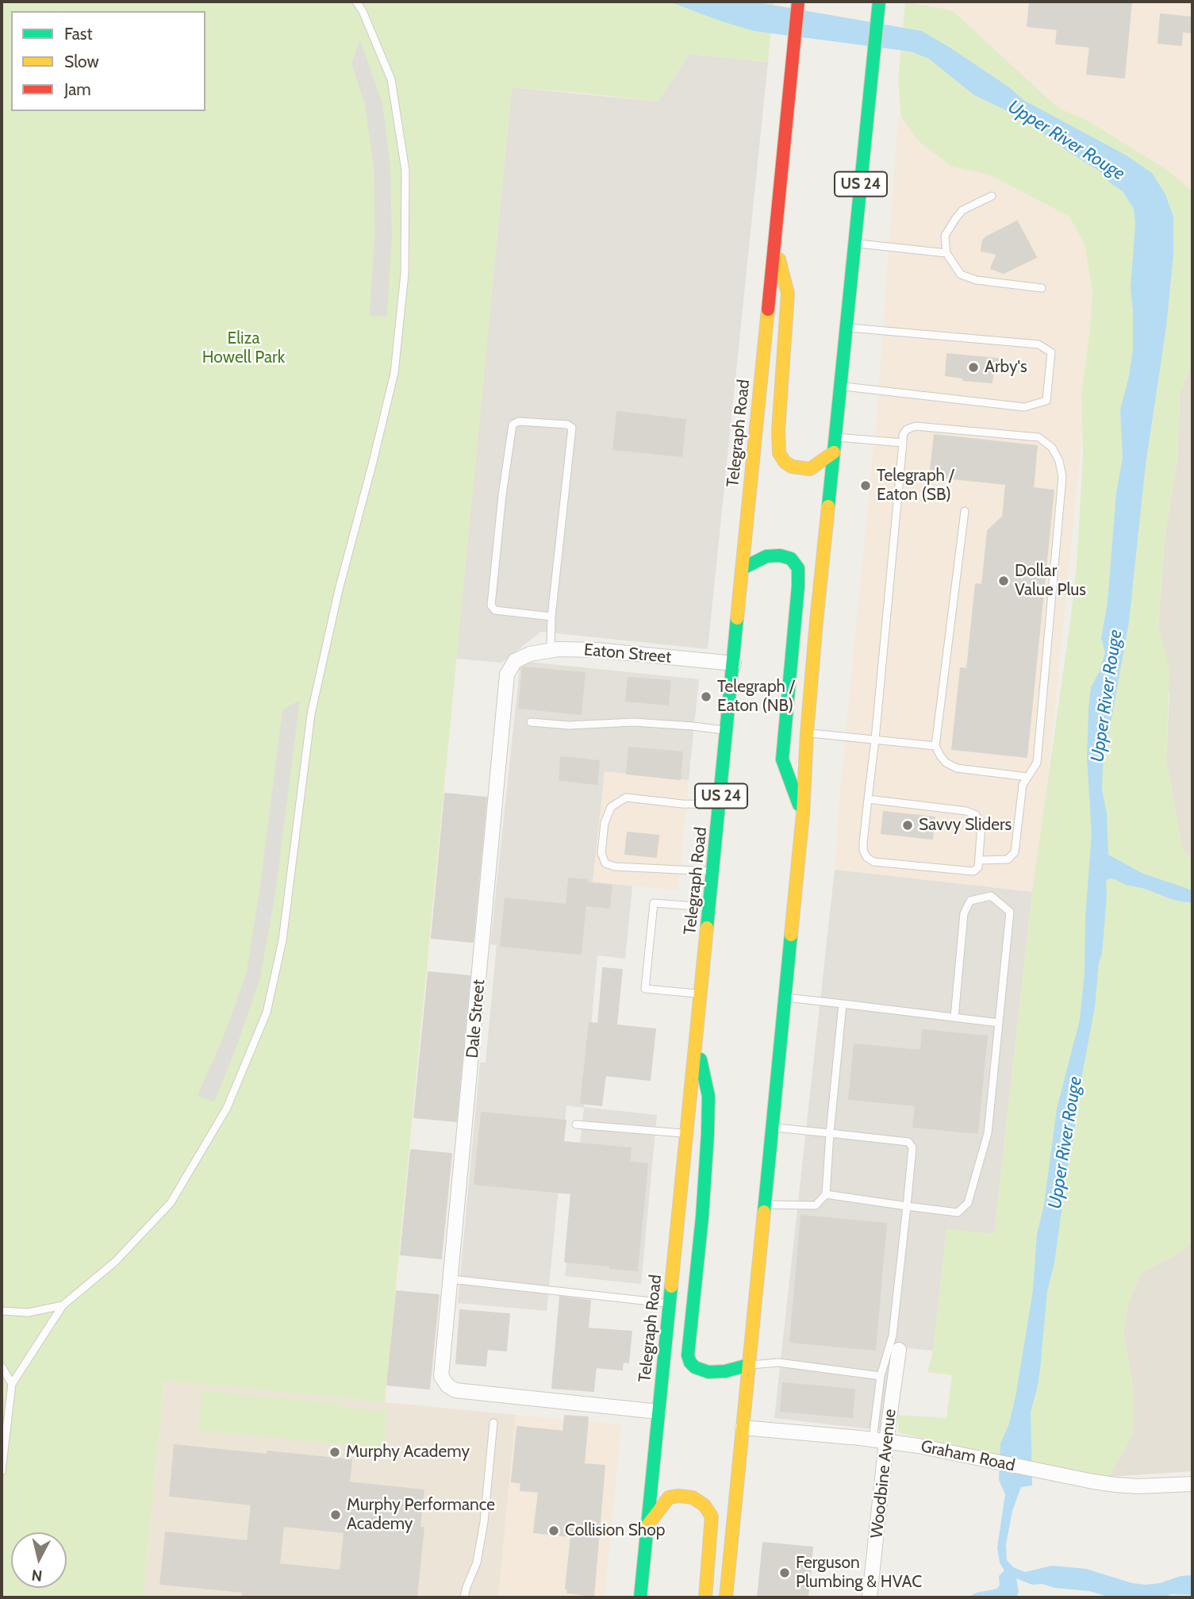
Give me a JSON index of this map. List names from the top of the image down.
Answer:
{
  "streets": {
    "main road": ["US 24", "Telegraph Road"],
    "street": [
      "Eaton Street",
      "Dale Street",
      "Graham Road",
      "Woodbine Avenue"
    ]
  },
  "crossings": [
    ["US 24", "Graham Road"],
    ["Telegraph Road", "Eaton Street"],
    ["Telegraph Road", "Dale Street"],
    ["Eaton Street", "Dale Street"],
    ["Graham Road", "Woodbine Avenue"]
  ],
  "water": ["Upper River Rouge"],
  "parks": ["Eliza Howell Park"],
  "places": [
    "Arby's",
    "Telegraph / Eaton (SB)",
    "Dollar Value Plus",
    "Telegraph / Eaton (NB)",
    "Savvy Sliders",
    "Murphy Academy",
    "Murphy Performance Academy",
    "Collision Shop",
    "Ferguson Plumbing & HVAC"
  ],
  "legend": ["Fast", "Slow", "Jam"],
  "north": "bottom"
}
